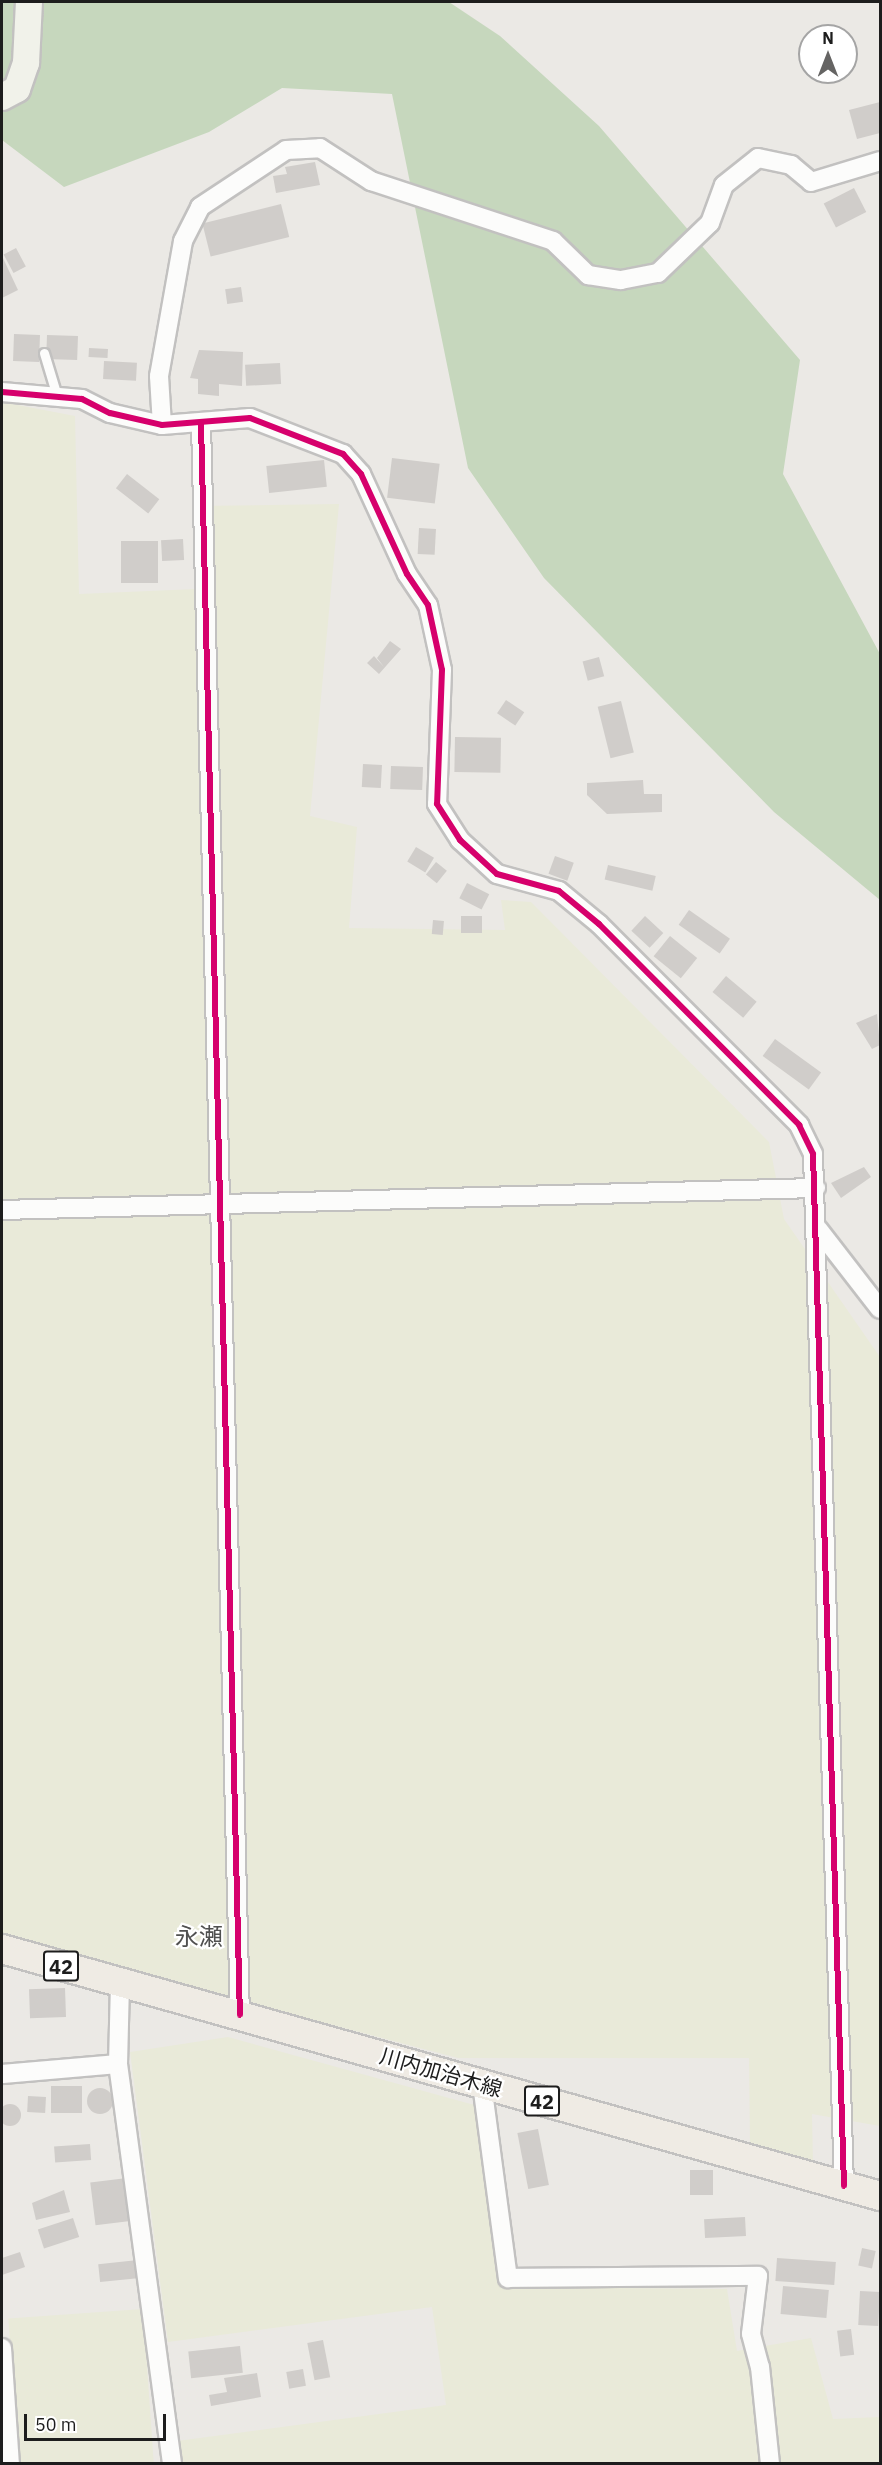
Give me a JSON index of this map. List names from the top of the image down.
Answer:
{
  "streets": {
    "main road": ["42", "川内加治木線"]
  },
  "districts": ["永瀬"],
  "scale_bar": "50 m",
  "north": "top"
}
